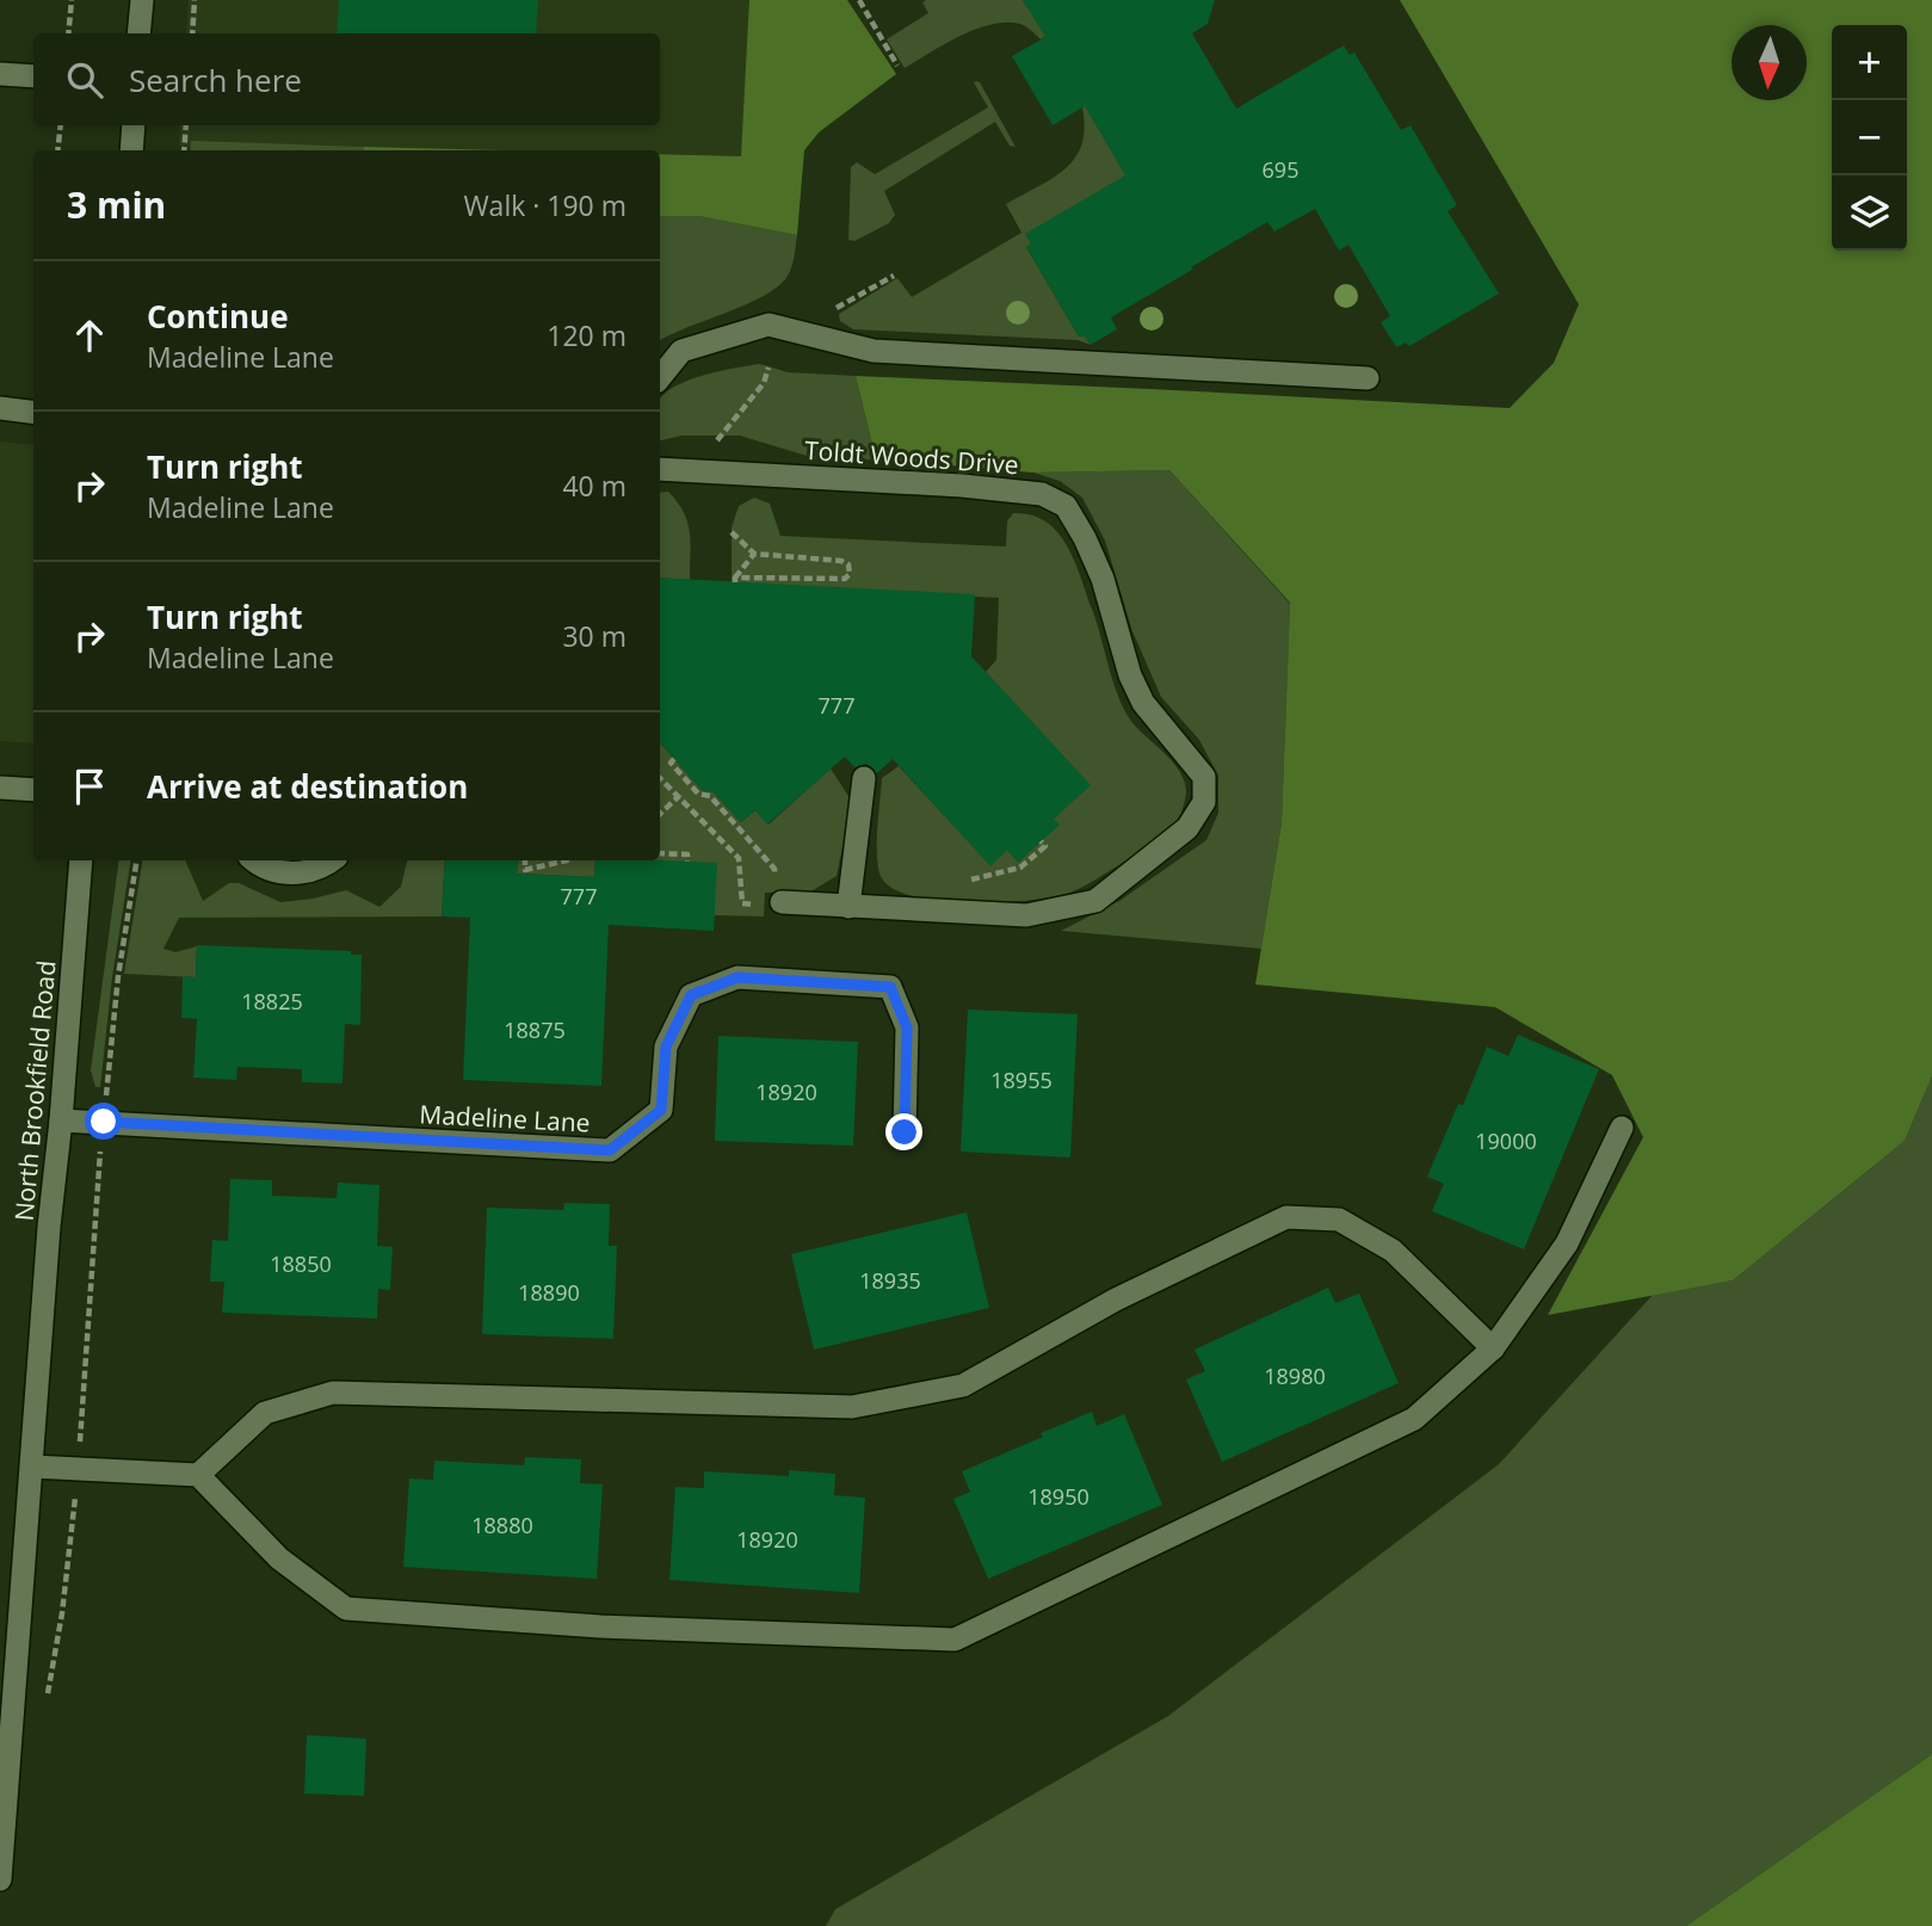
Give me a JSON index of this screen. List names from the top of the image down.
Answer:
{
  "streets": {
    "street": ["Toldt Woods Drive", "North Brookfield Road", "Madeline Lane"]
  },
  "crossings": [
    ["North Brookfield Road", "Madeline Lane"]
  ],
  "house_numbers": [
    "695",
    "777",
    "777",
    "18825",
    "18875",
    "18955",
    "18920",
    "19000",
    "18850",
    "18935",
    "18890",
    "18980",
    "18950",
    "18880",
    "18920"
  ],
  "north": "bottom",
  "page": {
    "map_buttons": ["+", "−"],
    "search": "Search here",
    "heading": ["3 min", "Walk · 190 m"],
    "list": [
      ["Continue", "Madeline Lane", "120 m"],
      ["Turn right", "Madeline Lane", "40 m"],
      ["Turn right", "Madeline Lane", "30 m"],
      "Arrive at destination"
    ]
  }
}
